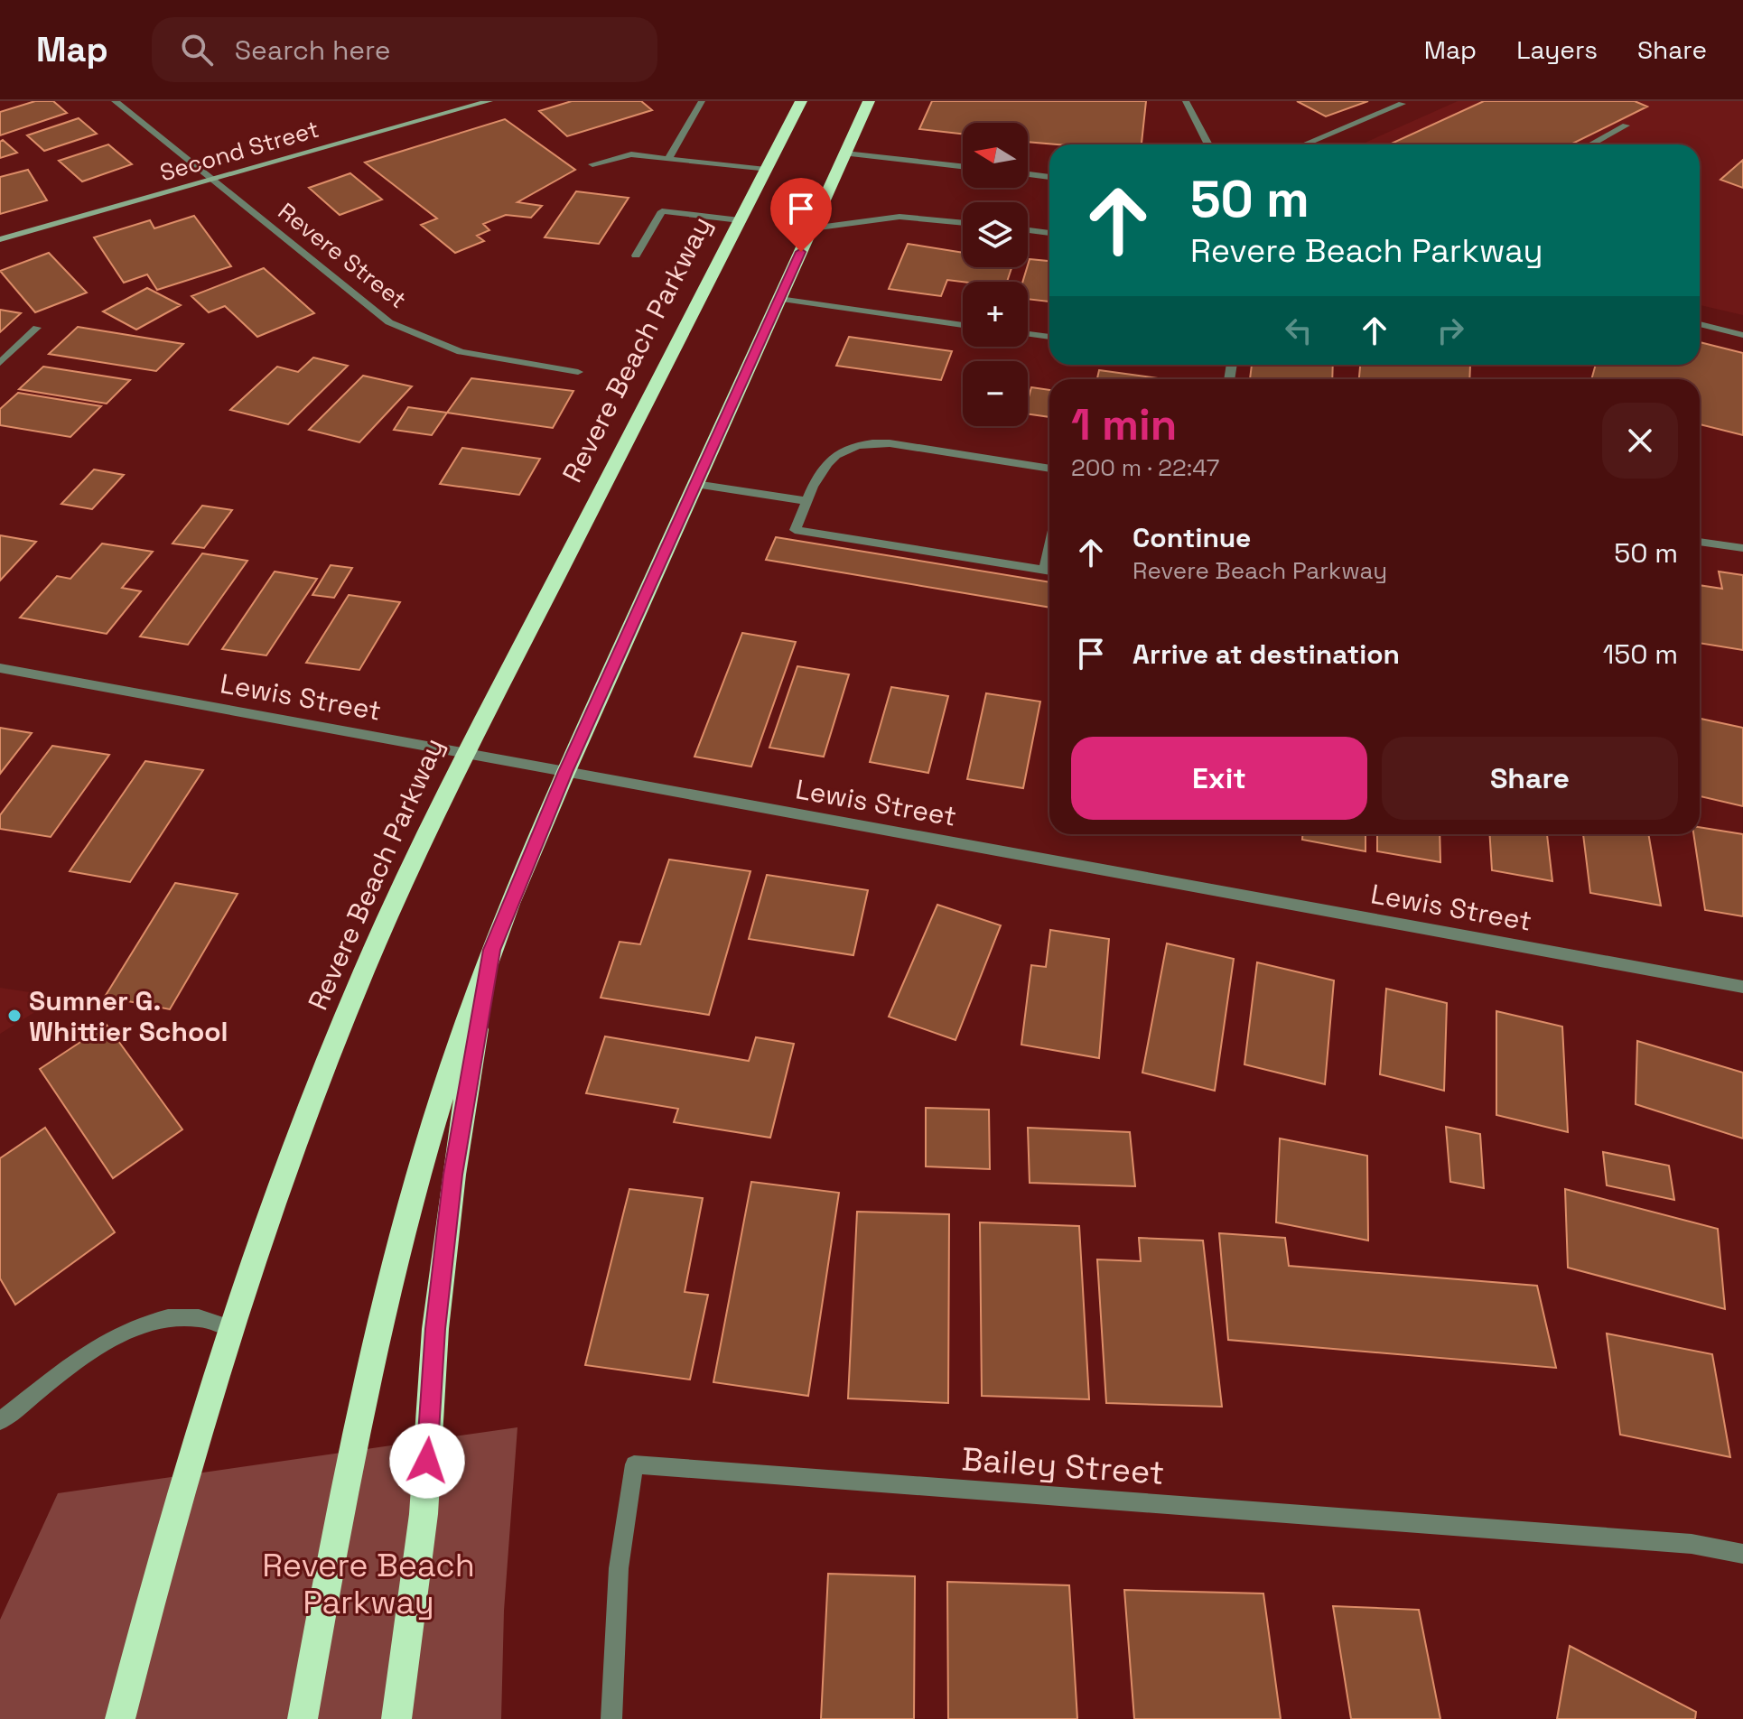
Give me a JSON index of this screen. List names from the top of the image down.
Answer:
{
  "streets": {
    "highway": ["Revere Beach Parkway"],
    "main road": ["Second Street"],
    "street": ["Revere Street", "Lewis Street", "Bailey Street"]
  },
  "crossings": [
    ["Second Street", "Revere Street"],
    ["Revere Beach Parkway", "Lewis Street"]
  ],
  "parks": ["Revere Beach Parkway"],
  "places": ["Sumner G. Whittier School"],
  "north": "left",
  "page": {
    "header": "Map",
    "search": "Search here",
    "nav": ["Map", "Layers", "Share"],
    "map_buttons": ["+", "−"],
    "turn": ["50 m", "Revere Beach Parkway"],
    "heading": ["1 min", "200 m · 22:47"],
    "list": [
      {
        "name": "Continue",
        "note": "Revere Beach Parkway",
        "value": "50 m"
      },
      {
        "name": "Arrive at destination",
        "value": "150 m"
      }
    ],
    "buttons": ["Exit", "Share"]
  }
}
